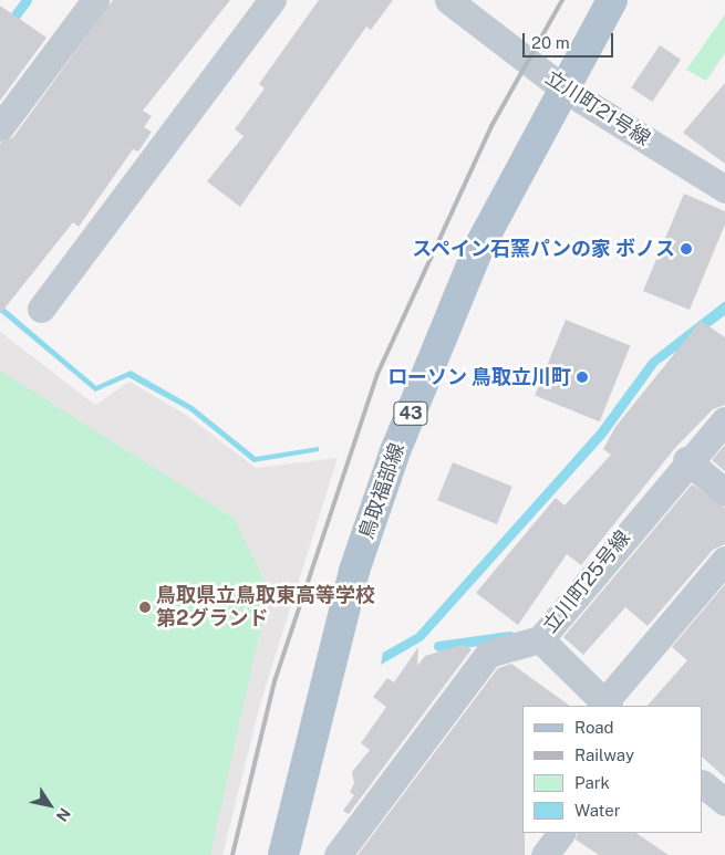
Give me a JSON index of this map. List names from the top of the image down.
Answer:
{
  "streets": {
    "main road": ["43", "鳥取福部線"],
    "street": ["立川町21号線", "立川町25号線"]
  },
  "crossings": [
    ["立川町21号線", "鳥取福部線"]
  ],
  "places": ["スペイン石窯パンの家 ボノス", "ローソン 鳥取立川町", "鳥取県立鳥取東高等学校 第2グランド"],
  "legend": [
    "Road",
    "Railway",
    "Park",
    "Water"
  ],
  "scale_bar": "20 m",
  "north": "bottom right"
}
